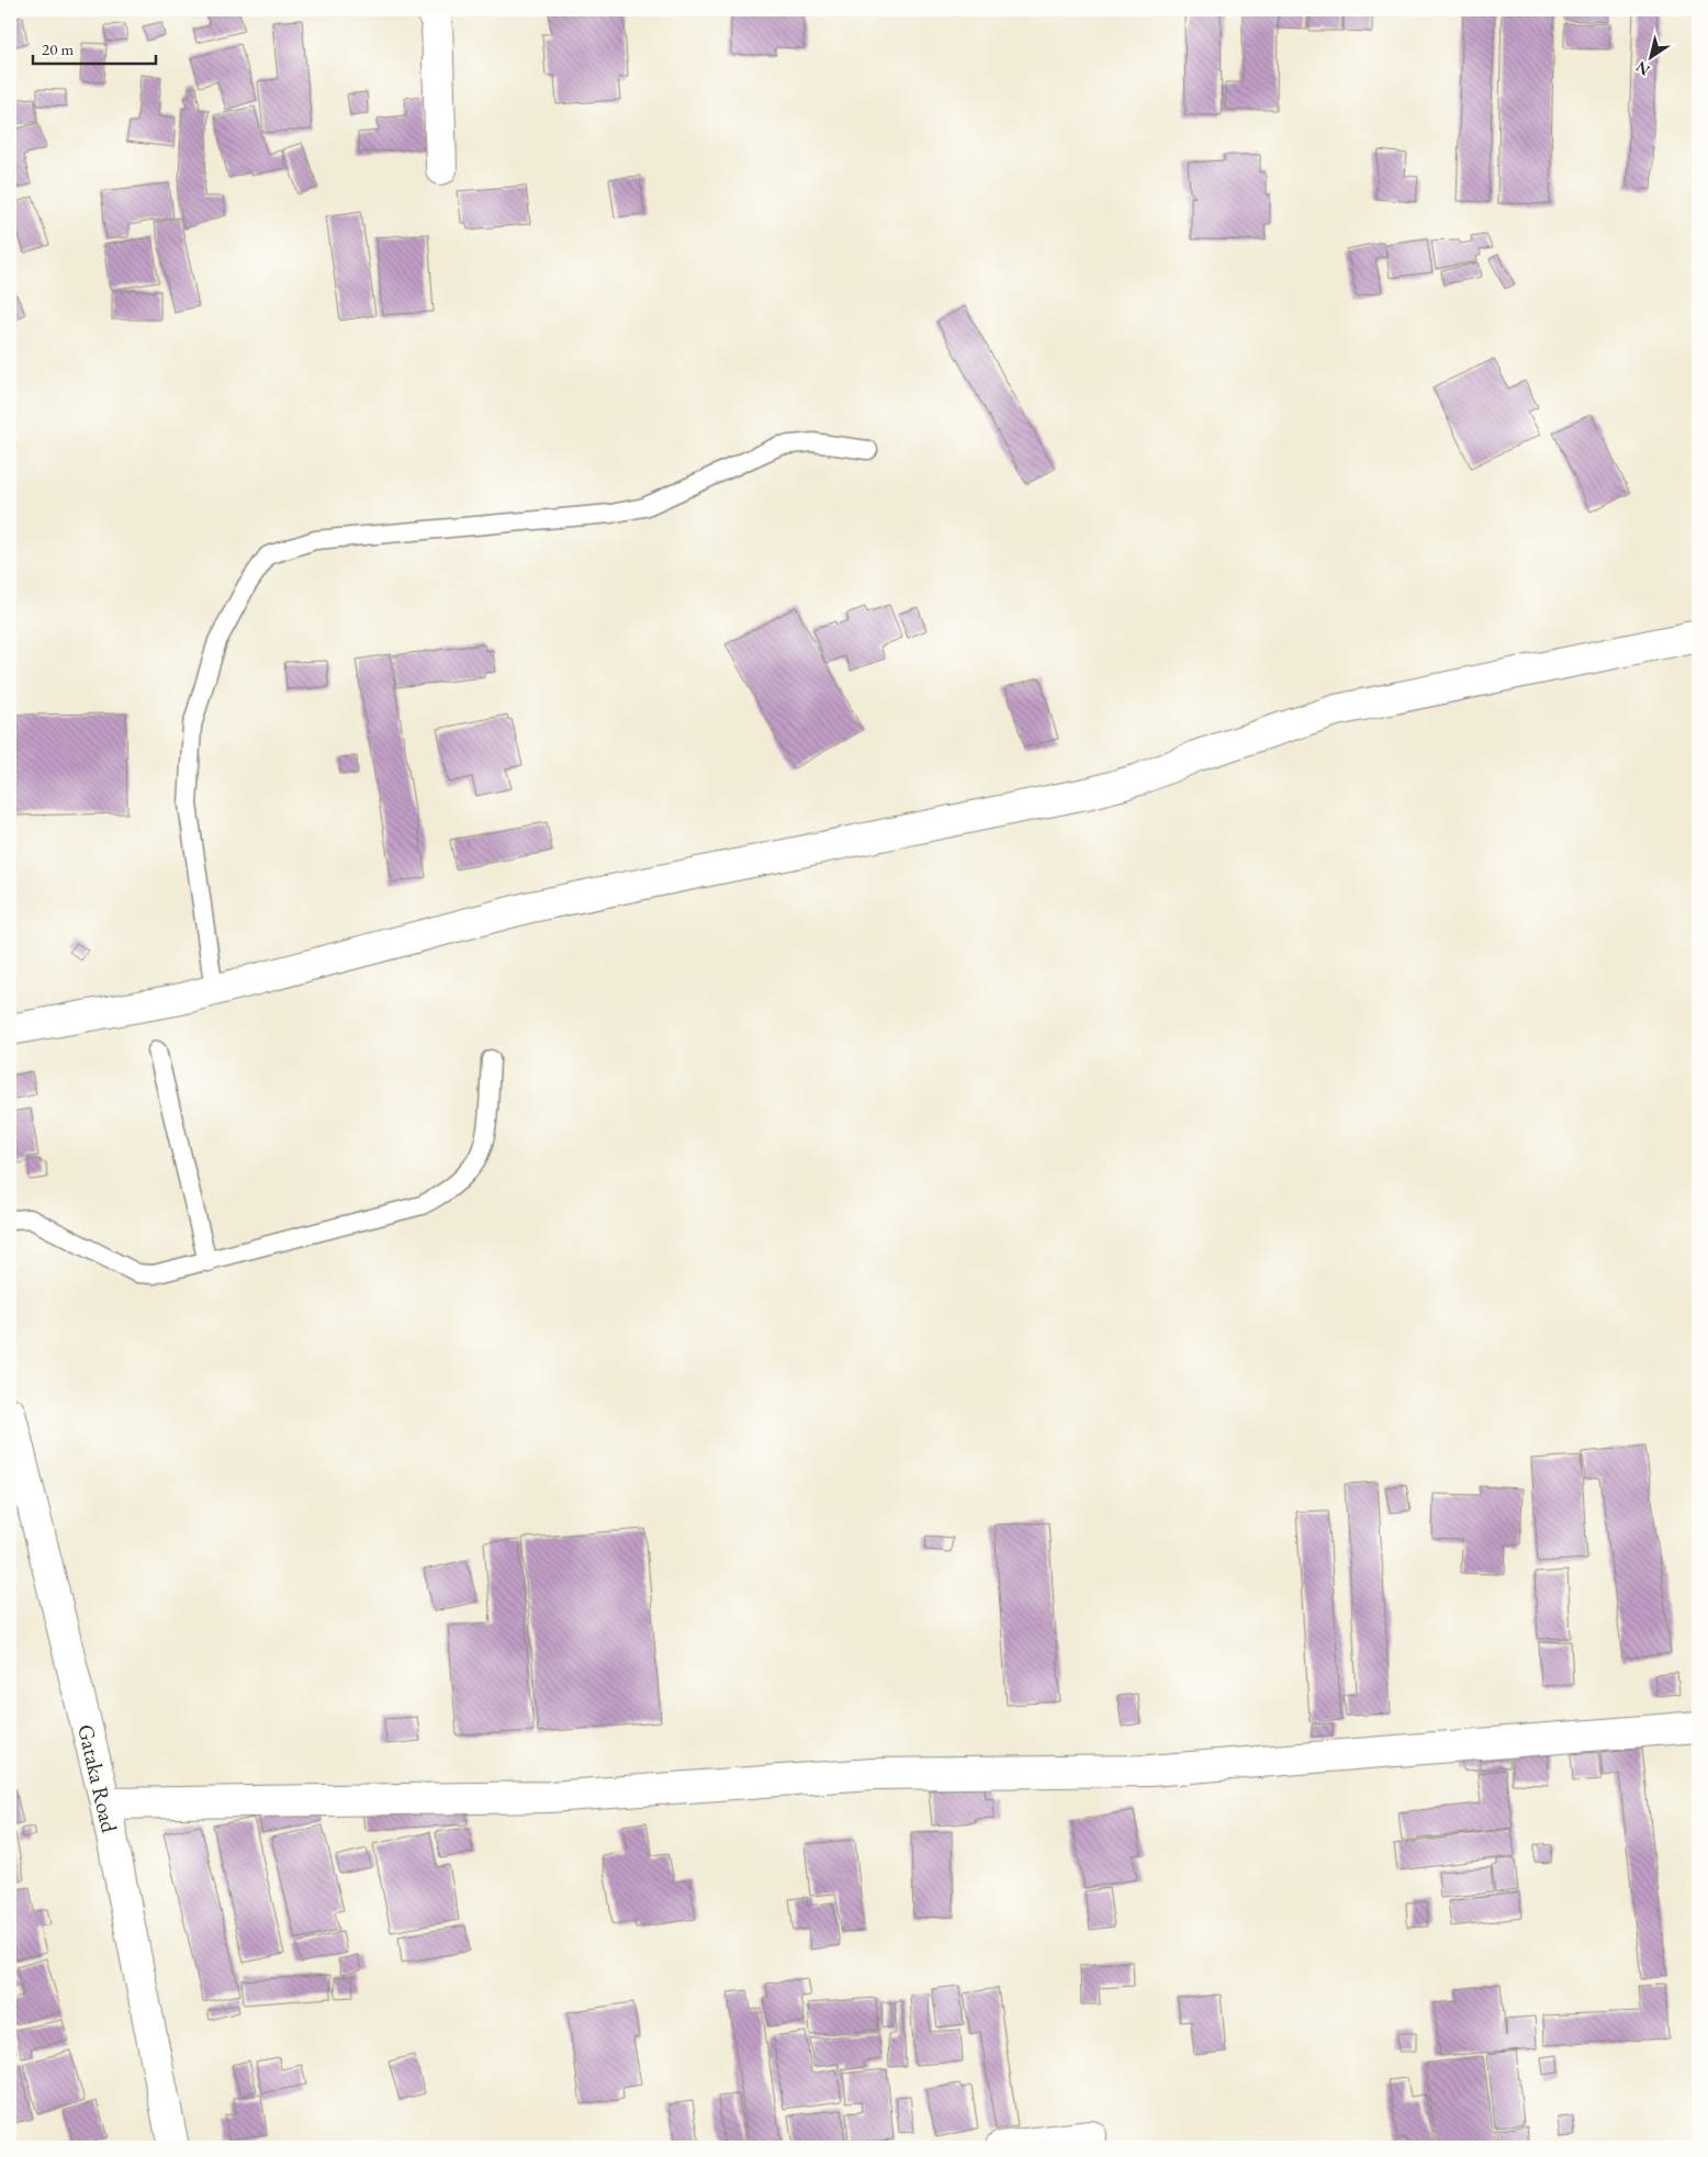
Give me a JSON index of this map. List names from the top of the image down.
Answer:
{
  "streets": {
    "street": ["Gataka Road"]
  },
  "scale_bar": "20 m",
  "north": "bottom left"
}
